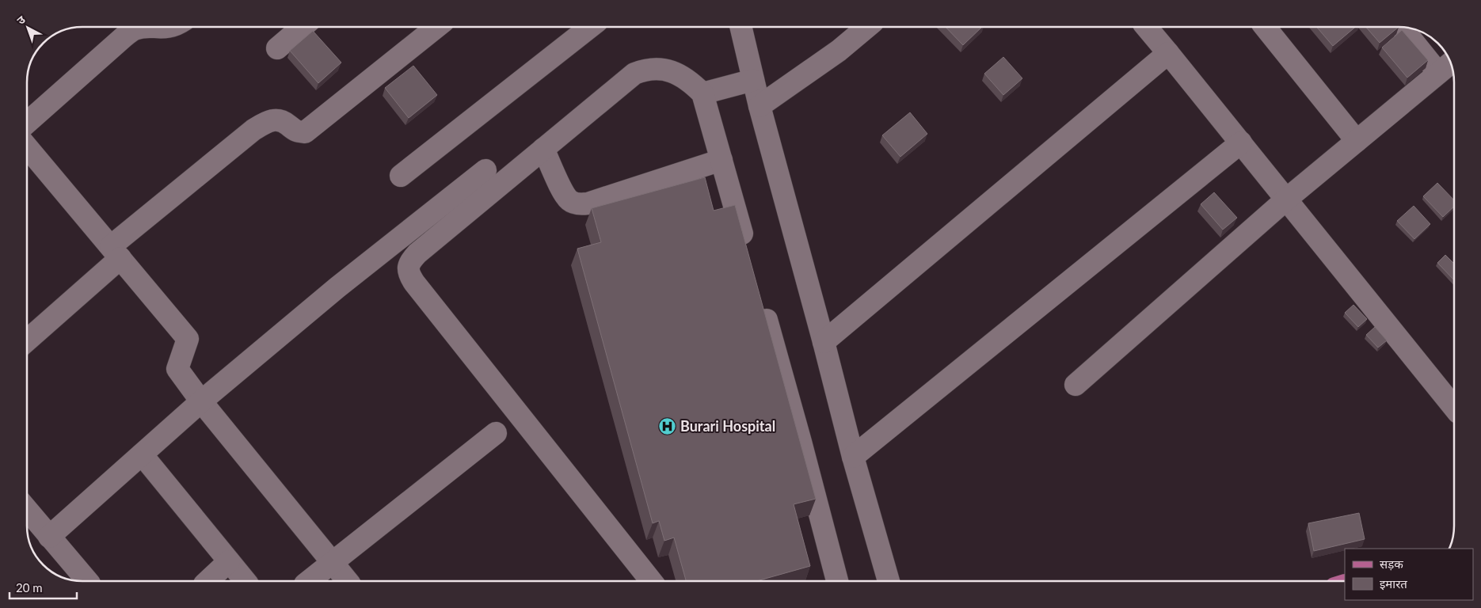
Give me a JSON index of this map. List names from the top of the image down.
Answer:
{
  "places": {
    "hospital": ["Burari Hospital"]
  },
  "legend": ["सड़क", "इमारत"],
  "scale_bar": "20 m",
  "north": "top left"
}
